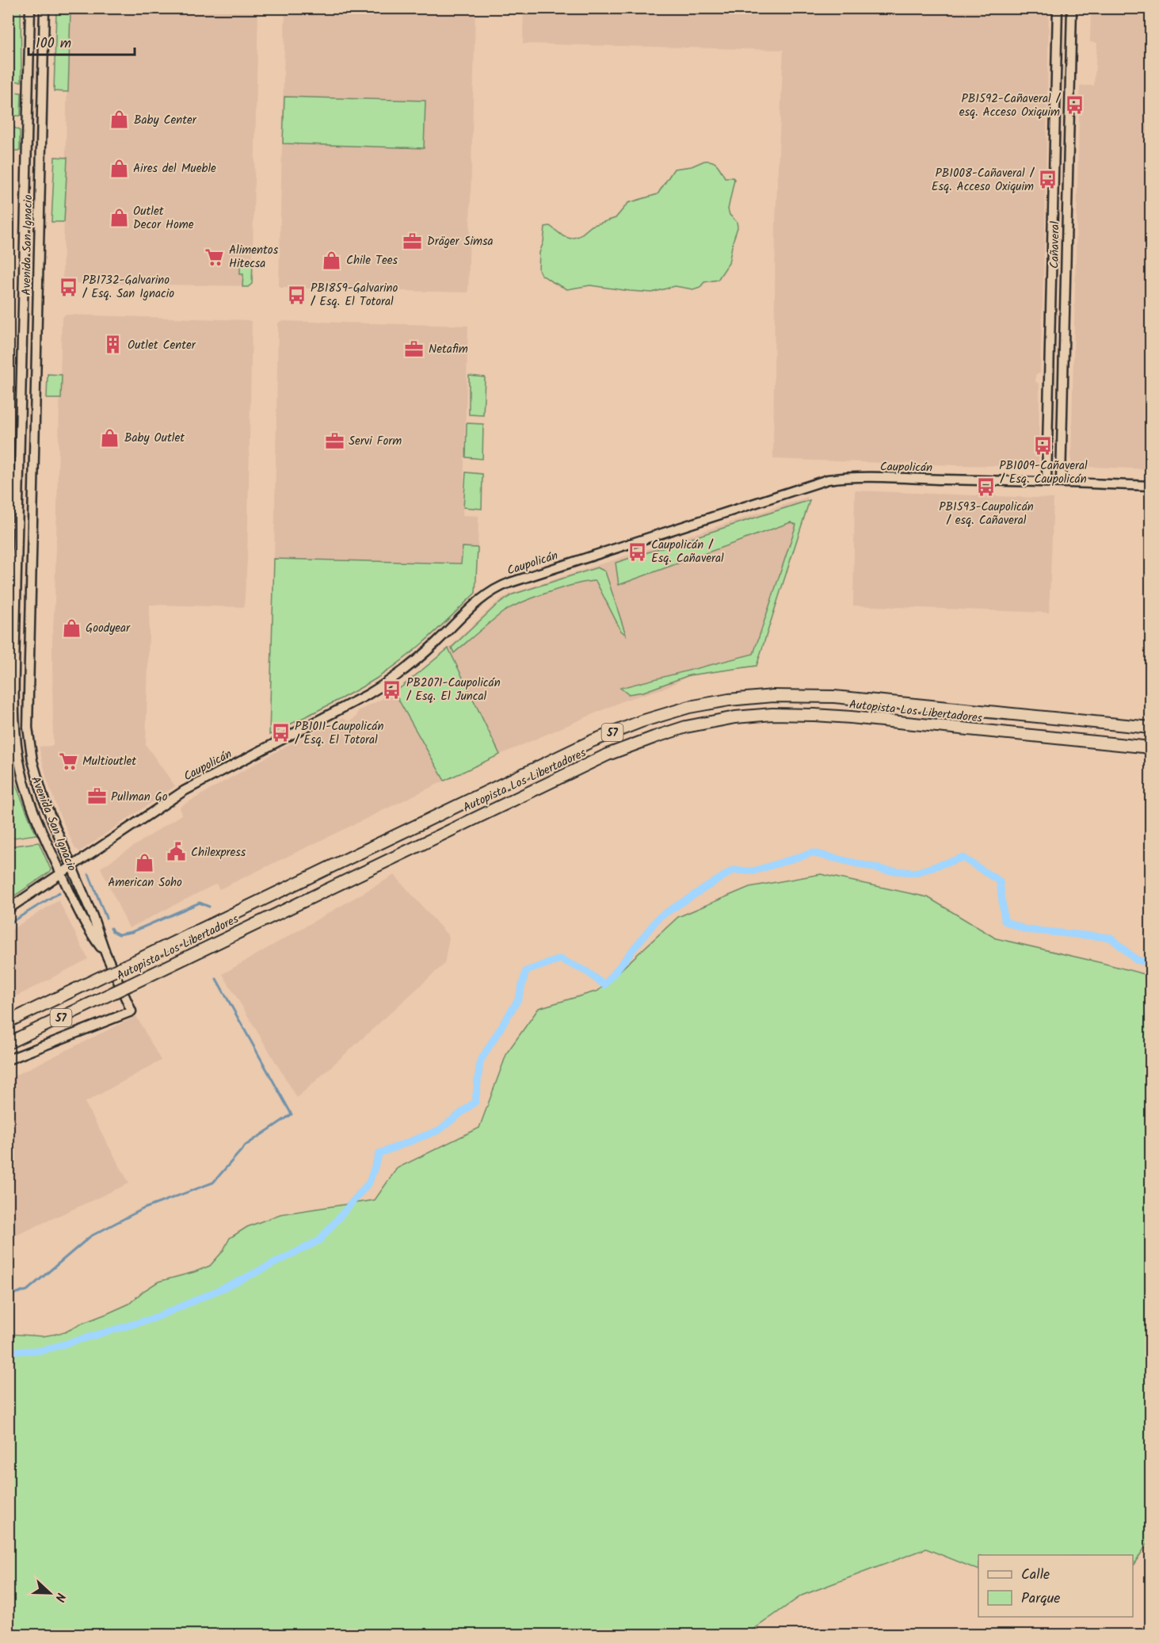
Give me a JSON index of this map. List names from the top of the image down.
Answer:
{
  "streets": {
    "highway": ["Autopista Los Libertadores", "57"],
    "main road": ["Avenida San Ignacio", "Cañaveral", "Caupolicán"]
  },
  "crossings": [
    ["Avenida San Ignacio", "Caupolicán"],
    ["Cañaveral", "Caupolicán"]
  ],
  "places": {
    "bus stop": [
      "PB1592-Cañaveral / esq. Acceso Oxiquim",
      "PB1008-Cañaveral / Esq. Acceso Oxiquim",
      "PB1732-Galvarino / Esq. San Ignacio",
      "PB1859-Galvarino / Esq. El Totoral",
      "PB1009-Cañaveral / Esq. Caupolicán",
      "PB1593-Caupolicán / esq. Cañaveral",
      "Caupolicán / Esq. Cañaveral",
      "PB2071-Caupolicán / Esq. El Juncal",
      "PB1011-Caupolicán / Esq. El Totoral"
    ],
    "shop": [
      "Baby Center",
      "Aires del Mueble",
      "Outlet Decor Home",
      "Chile Tees",
      "Baby Outlet",
      "Goodyear",
      "American Soho"
    ],
    "office": [
      "Dräger Simsa",
      "Netafim",
      "Servi Form",
      "Pullman Go"
    ],
    "supermarket": ["Alimentos Hitecsa", "Multioutlet"],
    "building": ["Outlet Center"],
    "public building": ["Chilexpress"]
  },
  "legend": ["Calle", "Parque"],
  "scale_bar": "100 m",
  "north": "right"
}
